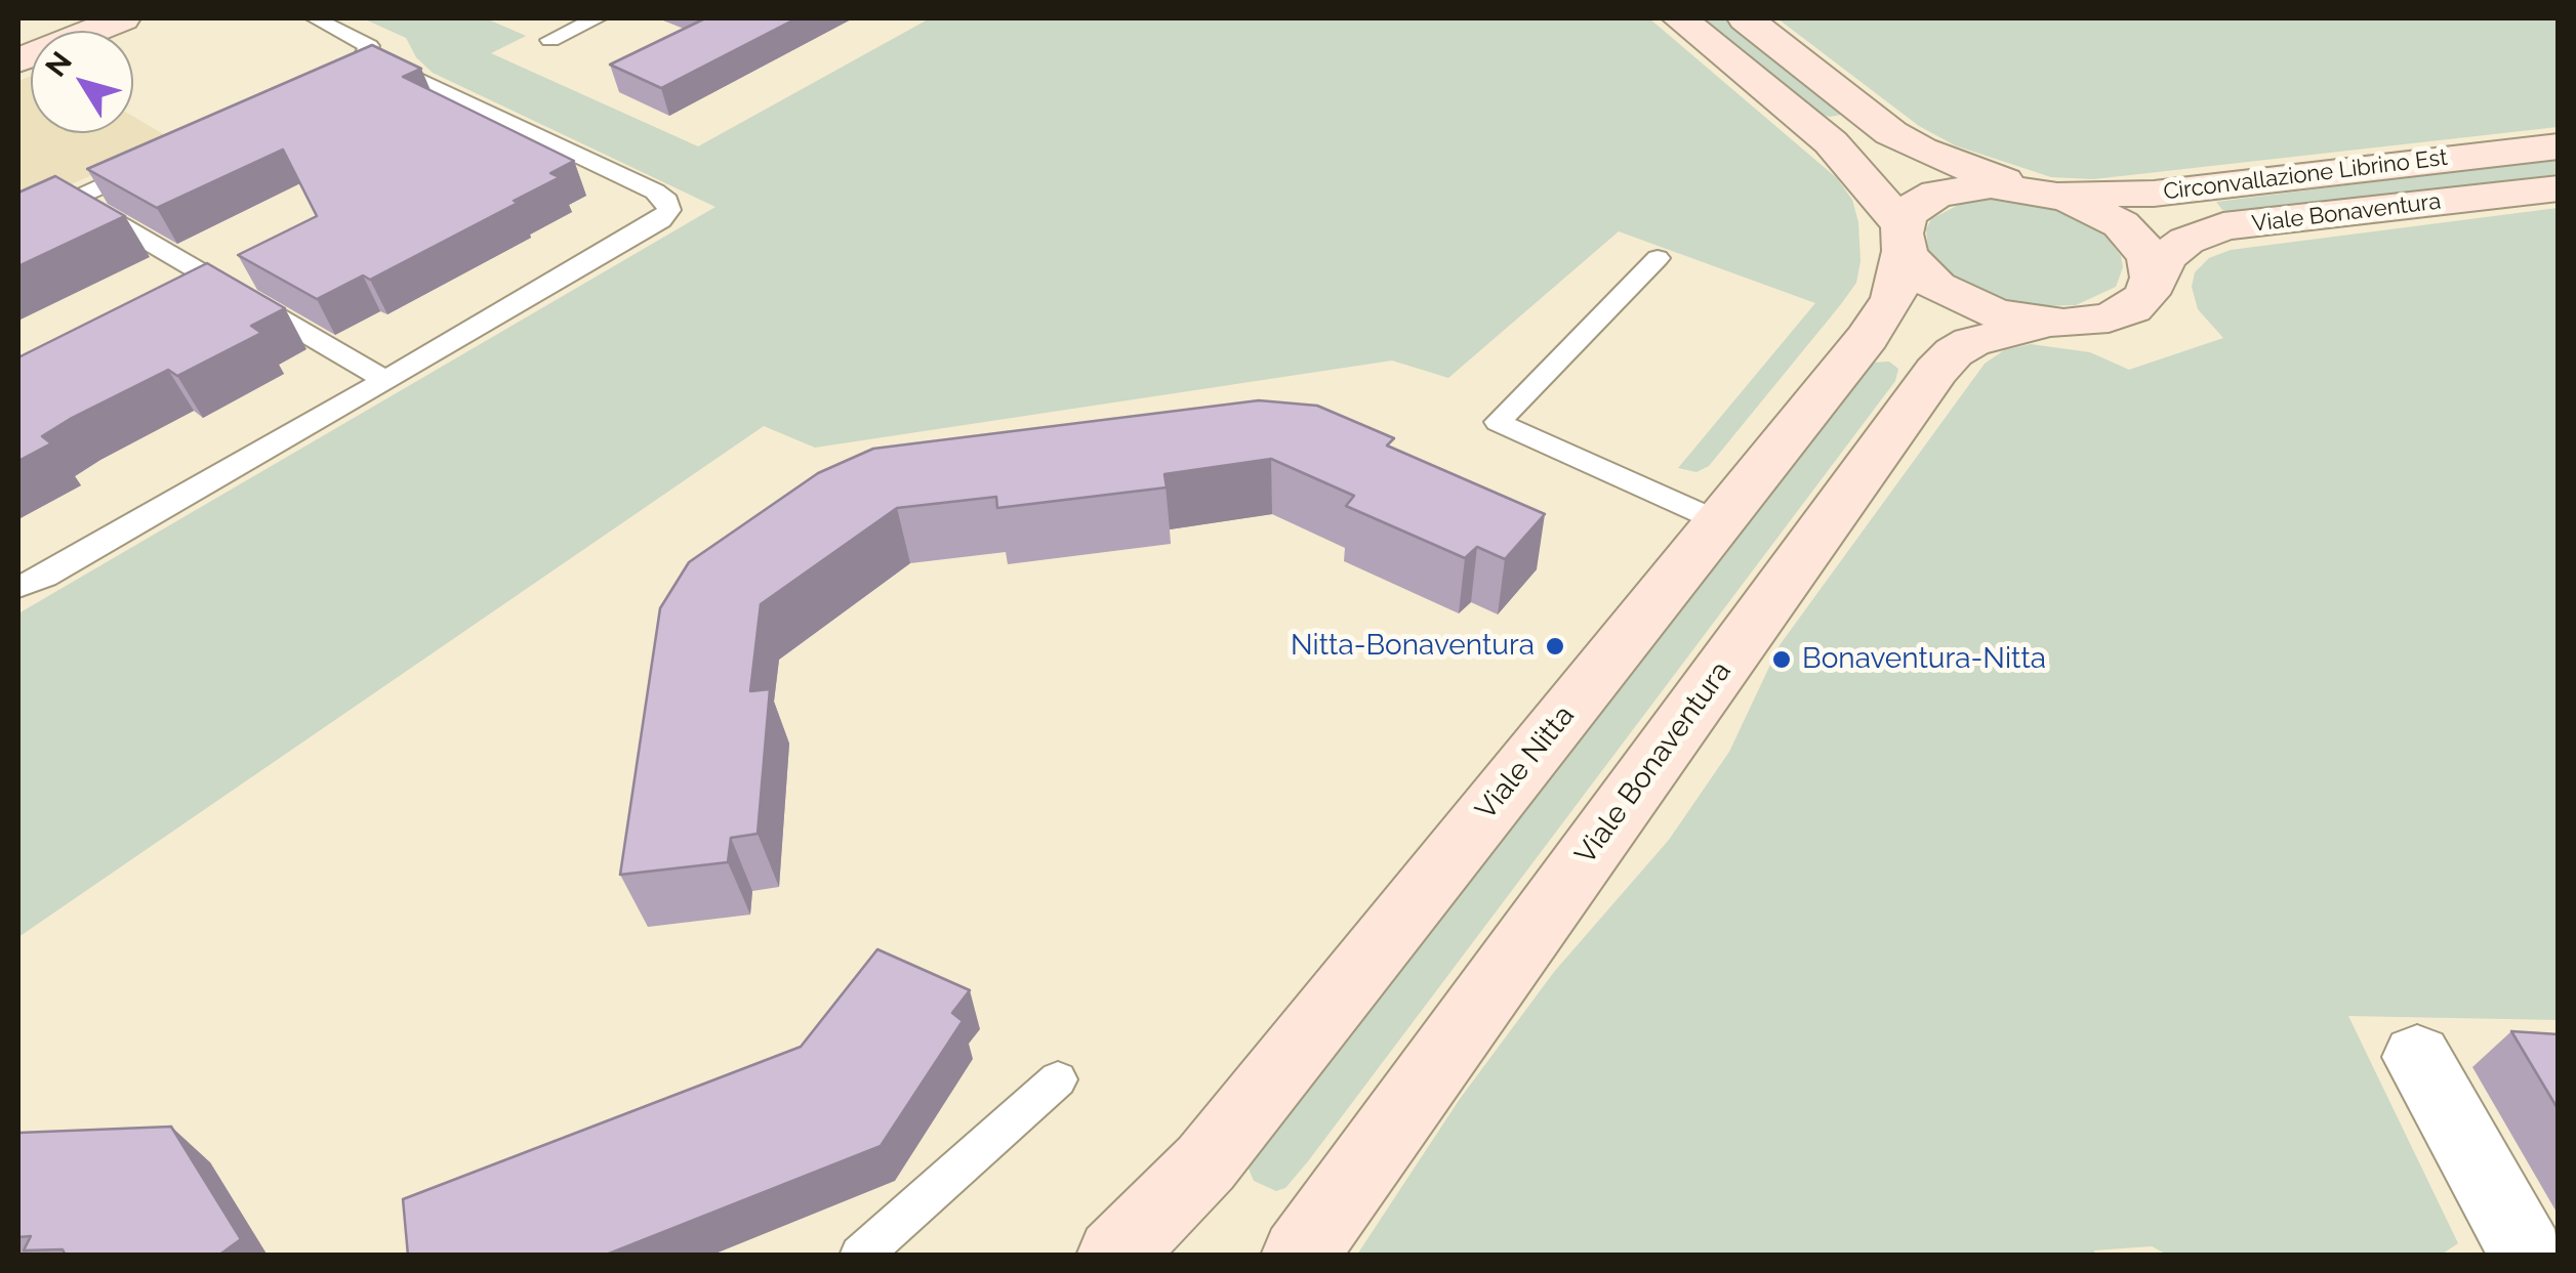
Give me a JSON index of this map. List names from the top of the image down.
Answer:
{
  "streets": {
    "main road": ["Circonvallazione Librino Est", "Viale Bonaventura", "Viale Nitta"]
  },
  "places": ["Nitta-Bonaventura", "Bonaventura-Nitta"],
  "north": "top left"
}
